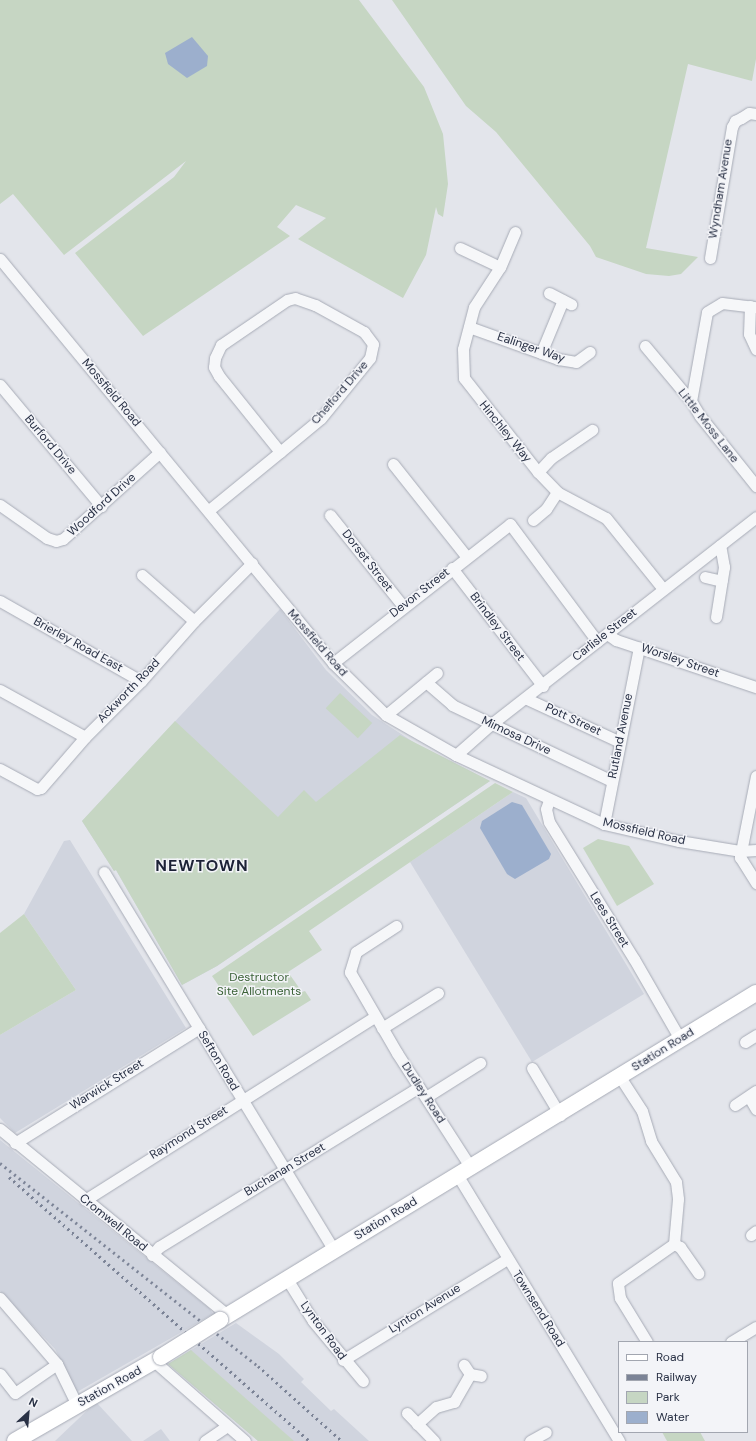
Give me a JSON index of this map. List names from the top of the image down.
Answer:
{
  "streets": {
    "main road": ["Station Road"],
    "street": [
      "Wyndham Avenue",
      "Ealinger Way",
      "Mossfield Road",
      "Chelford Drive",
      "Little Moss Lane",
      "Hinchley Way",
      "Burford Drive",
      "Woodford Drive",
      "Dorset Street",
      "Devon Street",
      "Brindley Street",
      "Carlisle Street",
      "Brierley Road East",
      "Worsley Street",
      "Ackworth Road",
      "Pott Street",
      "Mimosa Drive",
      "Rutland Avenue",
      "Lees Street",
      "Sefton Road",
      "Warwick Street",
      "Dudley Road",
      "Raymond Street",
      "Buchanan Street",
      "Cromwell Road",
      "Lynton Avenue",
      "Townsend Road",
      "Lynton Road"
    ]
  },
  "crossings": [
    ["Ealinger Way", "Hinchley Way"],
    ["Mossfield Road", "Chelford Drive"],
    ["Mossfield Road", "Woodford Drive"],
    ["Mossfield Road", "Devon Street"],
    ["Mossfield Road", "Carlisle Street"],
    ["Mossfield Road", "Ackworth Road"],
    ["Mossfield Road", "Rutland Avenue"],
    ["Mossfield Road", "Lees Street"],
    ["Hinchley Way", "Carlisle Street"],
    ["Burford Drive", "Woodford Drive"],
    ["Dorset Street", "Devon Street"],
    ["Devon Street", "Brindley Street"],
    ["Devon Street", "Carlisle Street"],
    ["Brindley Street", "Carlisle Street"],
    ["Carlisle Street", "Worsley Street"],
    ["Carlisle Street", "Pott Street"],
    ["Carlisle Street", "Mimosa Drive"],
    ["Brierley Road East", "Ackworth Road"],
    ["Worsley Street", "Rutland Avenue"],
    ["Pott Street", "Rutland Avenue"],
    ["Mimosa Drive", "Rutland Avenue"],
    ["Lees Street", "Station Road"],
    ["Station Road", "Sefton Road"],
    ["Station Road", "Dudley Road"],
    ["Station Road", "Cromwell Road"],
    ["Station Road", "Townsend Road"],
    ["Station Road", "Lynton Road"],
    ["Sefton Road", "Warwick Street"],
    ["Sefton Road", "Raymond Street"],
    ["Sefton Road", "Buchanan Street"],
    ["Warwick Street", "Cromwell Road"],
    ["Dudley Road", "Raymond Street"],
    ["Dudley Road", "Buchanan Street"],
    ["Dudley Road", "Townsend Road"],
    ["Raymond Street", "Cromwell Road"],
    ["Buchanan Street", "Cromwell Road"],
    ["Lynton Avenue", "Townsend Road"],
    ["Lynton Avenue", "Lynton Road"]
  ],
  "districts": ["NEWTOWN"],
  "parks": ["Destructor Site Allotments"],
  "legend": [
    "Road",
    "Railway",
    "Park",
    "Water"
  ],
  "north": "top right"
}
